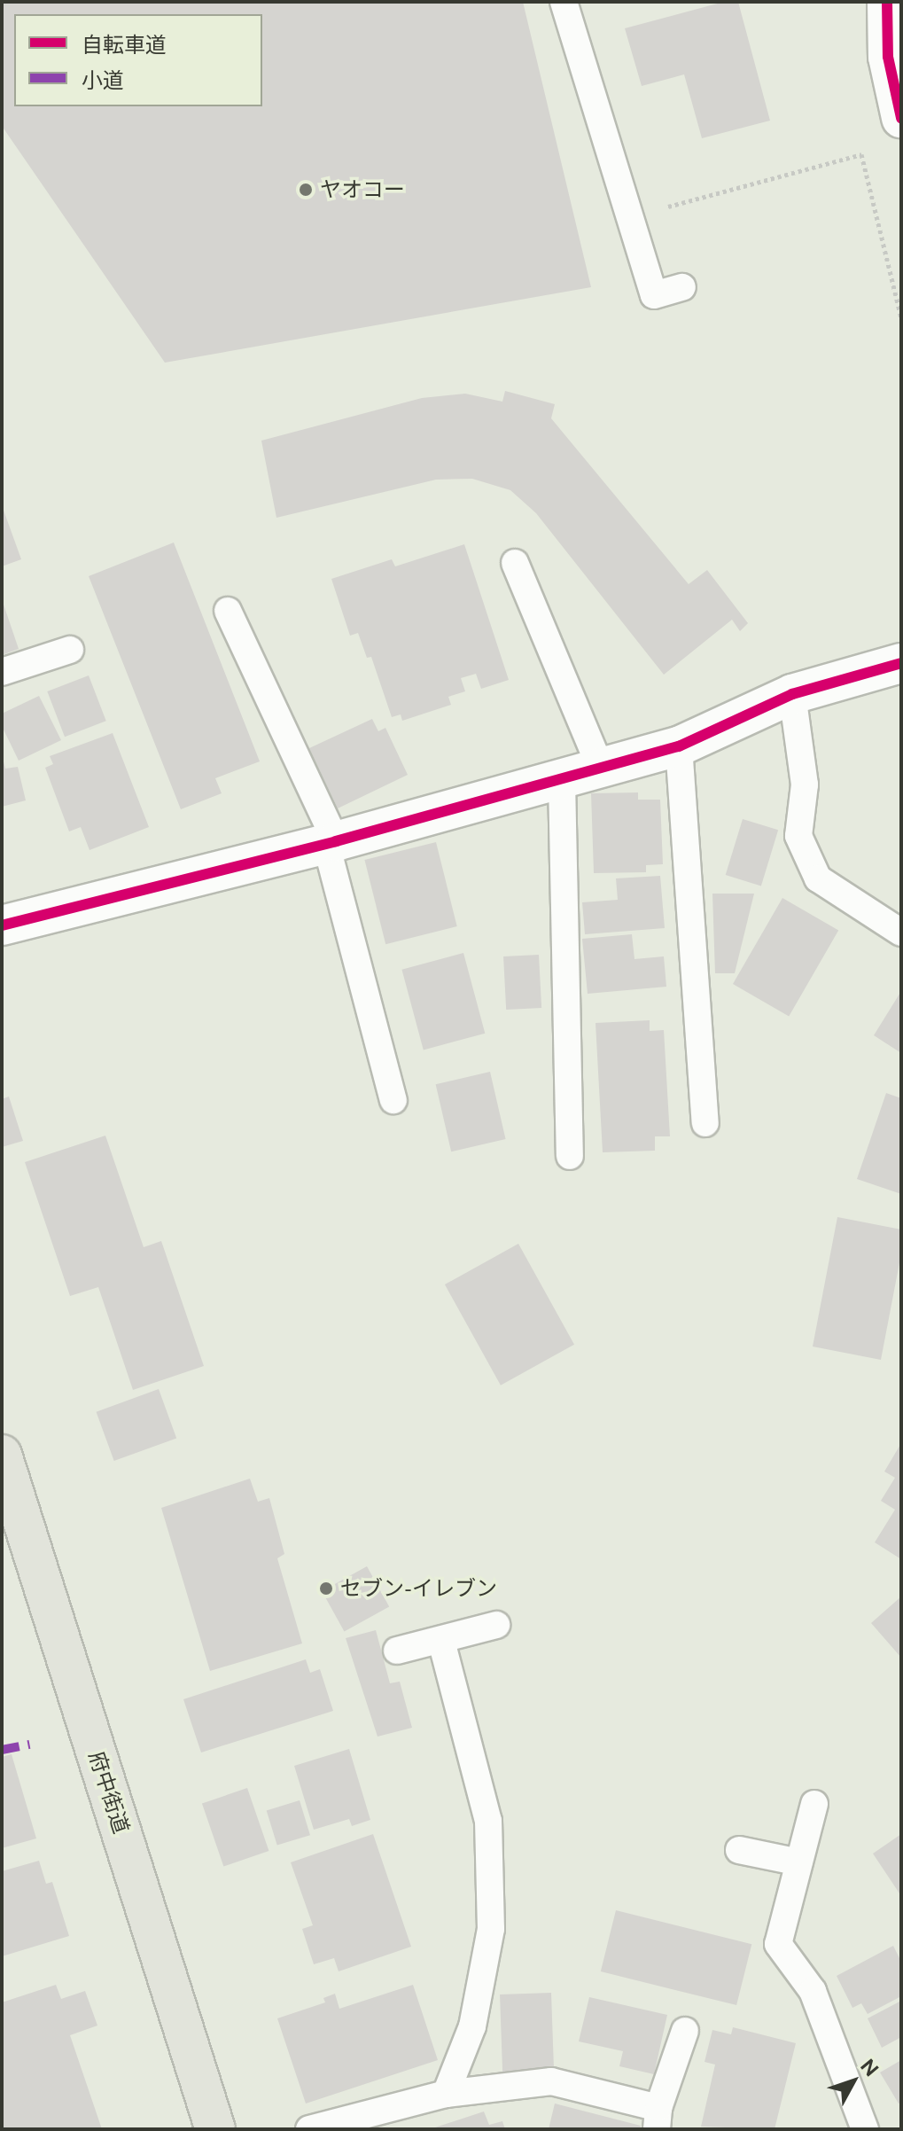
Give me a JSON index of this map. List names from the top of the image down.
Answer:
{
  "streets": {
    "main road": ["府中街道"]
  },
  "places": ["ヤオコー", "セブン-イレブン"],
  "legend": ["自転車道", "小道"],
  "north": "top right"
}
